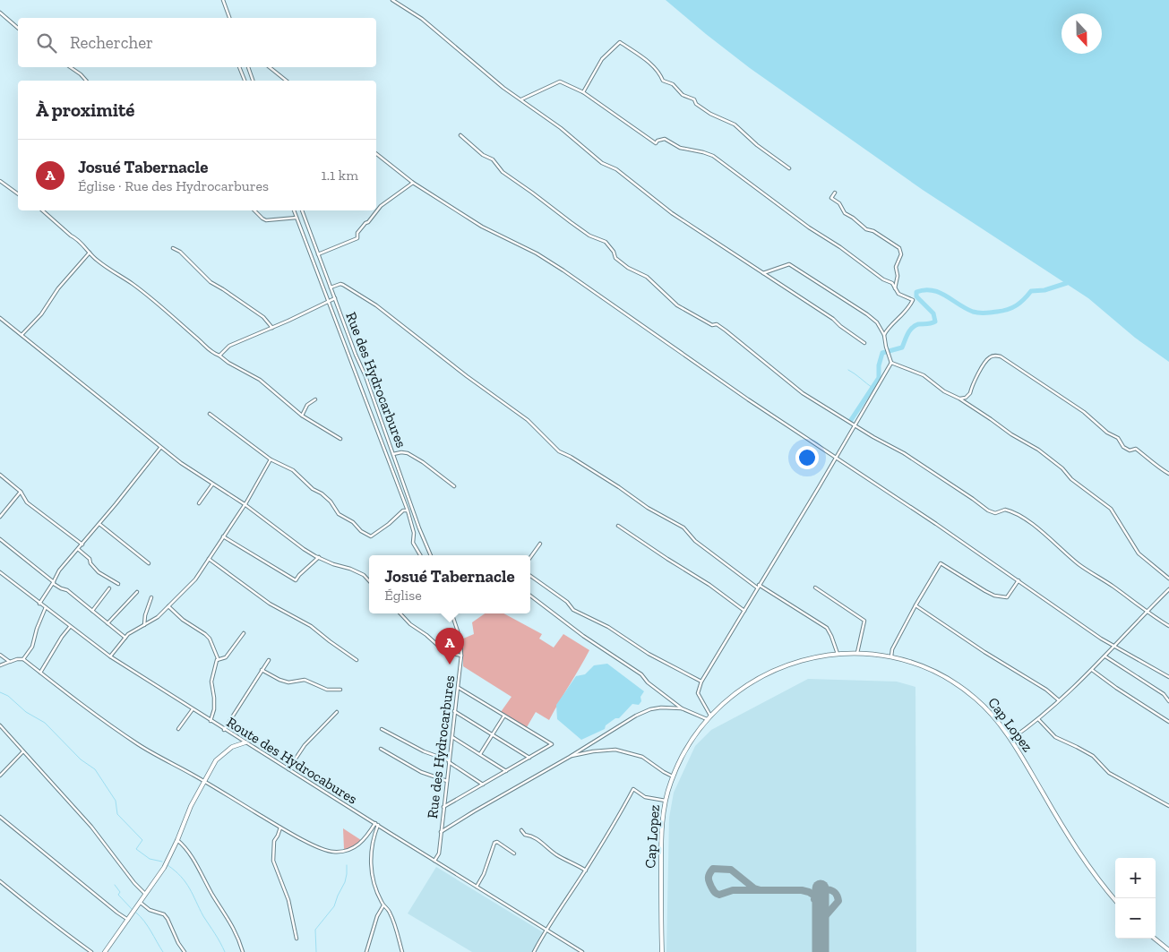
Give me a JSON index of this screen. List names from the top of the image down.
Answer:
{
  "streets": {
    "street": ["Rue des Hydrocarbures", "Cap Lopez", "Route des Hydrocabures"]
  },
  "crossings": [
    ["Rue des Hydrocarbures", "Route des Hydrocabures"]
  ],
  "north": "bottom",
  "page": {
    "search": "Rechercher",
    "heading": "À proximité",
    "list": [
      {
        "mark": "A",
        "name": "Josué Tabernacle",
        "note": "Église · Rue des Hydrocarbures",
        "value": "1.1 km"
      }
    ],
    "popup": ["Josué Tabernacle", "Église"],
    "pins": "A",
    "map_buttons": ["+", "−"]
  }
}
